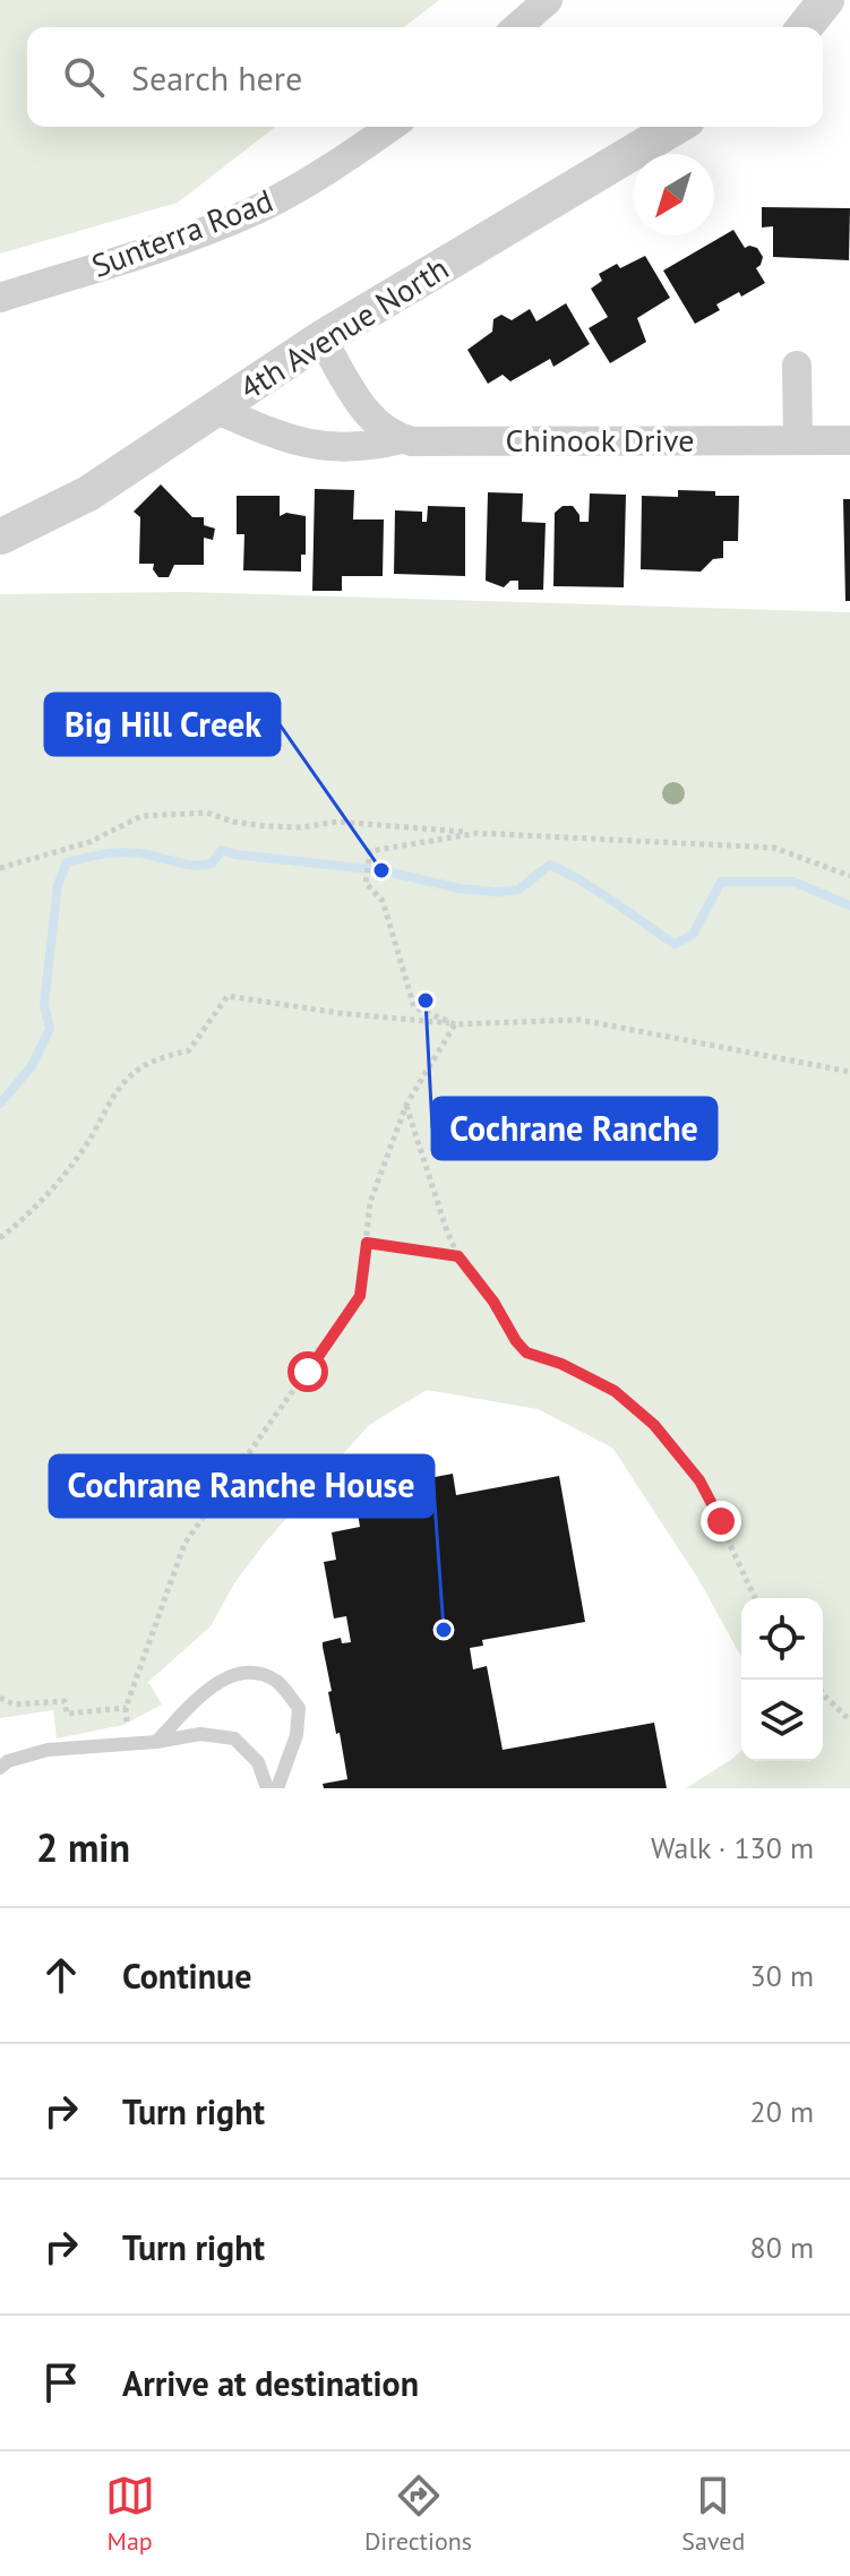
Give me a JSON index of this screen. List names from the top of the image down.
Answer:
{
  "streets": {
    "street": ["Sunterra Road", "4th Avenue North", "Chinook Drive"]
  },
  "crossings": [
    ["4th Avenue North", "Chinook Drive"]
  ],
  "places": ["Big Hill Creek", "Cochrane Ranche", "Cochrane Ranche House"],
  "north": "bottom left",
  "page": {
    "search": "Search here",
    "heading": ["2 min", "Walk · 130 m"],
    "list": [
      ["Continue", "30 m"],
      ["Turn right", "20 m"],
      ["Turn right", "80 m"],
      "Arrive at destination"
    ],
    "nav": ["Map", "Directions", "Saved"]
  }
}
